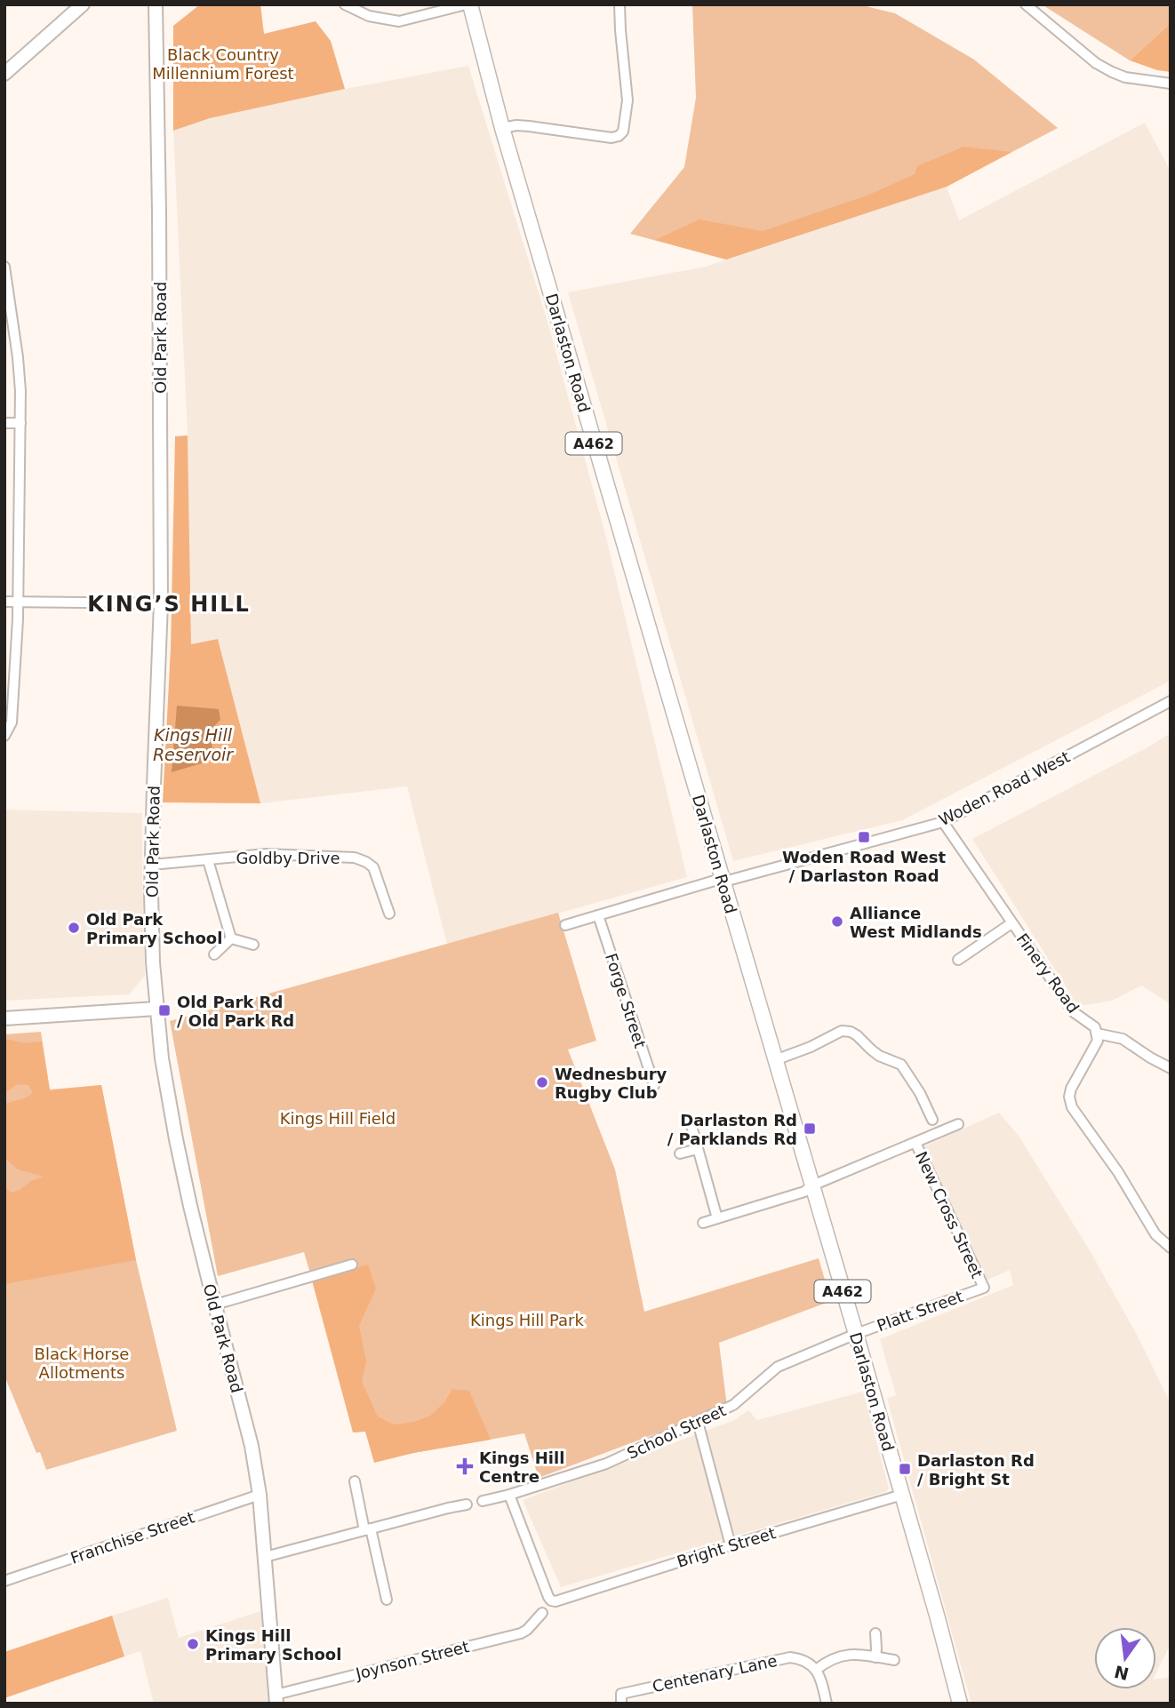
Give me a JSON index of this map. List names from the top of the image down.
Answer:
{
  "streets": {
    "main road": ["Darlaston Road", "A462"],
    "street": [
      "Old Park Road",
      "Woden Road West",
      "Goldby Drive",
      "Finery Road",
      "Forge Street",
      "New Cross Street",
      "Platt Street",
      "School Street",
      "Franchise Street",
      "Bright Street",
      "Joynson Street",
      "Centenary Lane"
    ]
  },
  "crossings": [
    ["Old Park Road", "Goldby Drive"],
    ["Old Park Road", "Franchise Street"],
    ["Old Park Road", "Joynson Street"],
    ["Darlaston Road", "Woden Road West"],
    ["Darlaston Road", "Platt Street"],
    ["Darlaston Road", "School Street"],
    ["Darlaston Road", "Bright Street"],
    ["Woden Road West", "Finery Road"],
    ["New Cross Street", "Platt Street"],
    ["Platt Street", "School Street"],
    ["School Street", "Bright Street"]
  ],
  "districts": ["KING’S HILL"],
  "water": ["Kings Hill Reservoir"],
  "parks": [
    "Black Country Millennium Forest",
    "Kings Hill Field",
    "Kings Hill Park",
    "Black Horse Allotments"
  ],
  "places": {
    "transit": [
      "Woden Road West / Darlaston Road",
      "Old Park Rd / Old Park Rd",
      "Darlaston Rd / Parklands Rd",
      "Darlaston Rd / Bright St"
    ],
    "other": [
      "Alliance West Midlands",
      "Old Park Primary School",
      "Wednesbury Rugby Club",
      "Kings Hill Primary School"
    ],
    "health": ["Kings Hill Centre"]
  },
  "north": "bottom"
}
